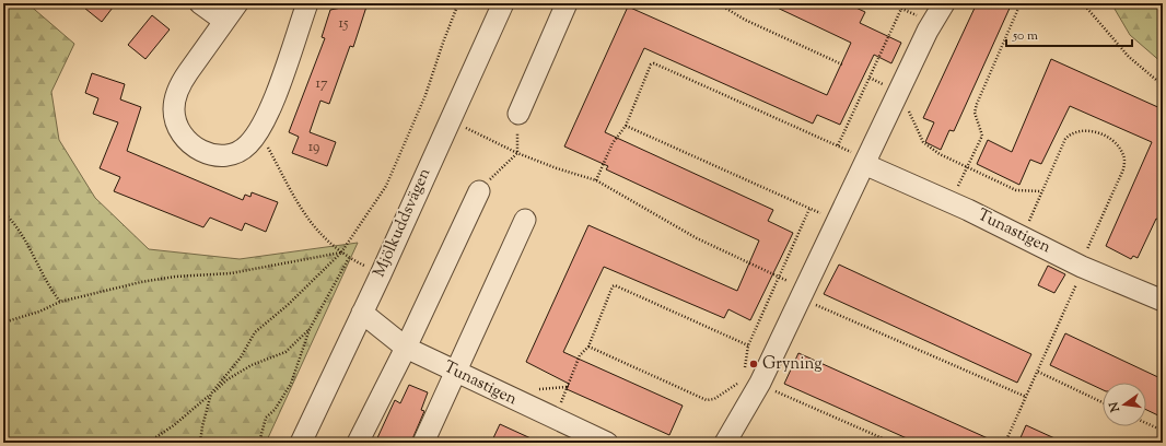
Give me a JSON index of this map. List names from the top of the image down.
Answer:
{
  "streets": {
    "street": ["Mjölkuddsvägen", "Tunastigen"]
  },
  "crossings": [
    ["Mjölkuddsvägen", "Tunastigen"]
  ],
  "places": ["Gryning"],
  "house_numbers": ["15", "17", "19"],
  "scale_bar": "50 m",
  "north": "left"
}
